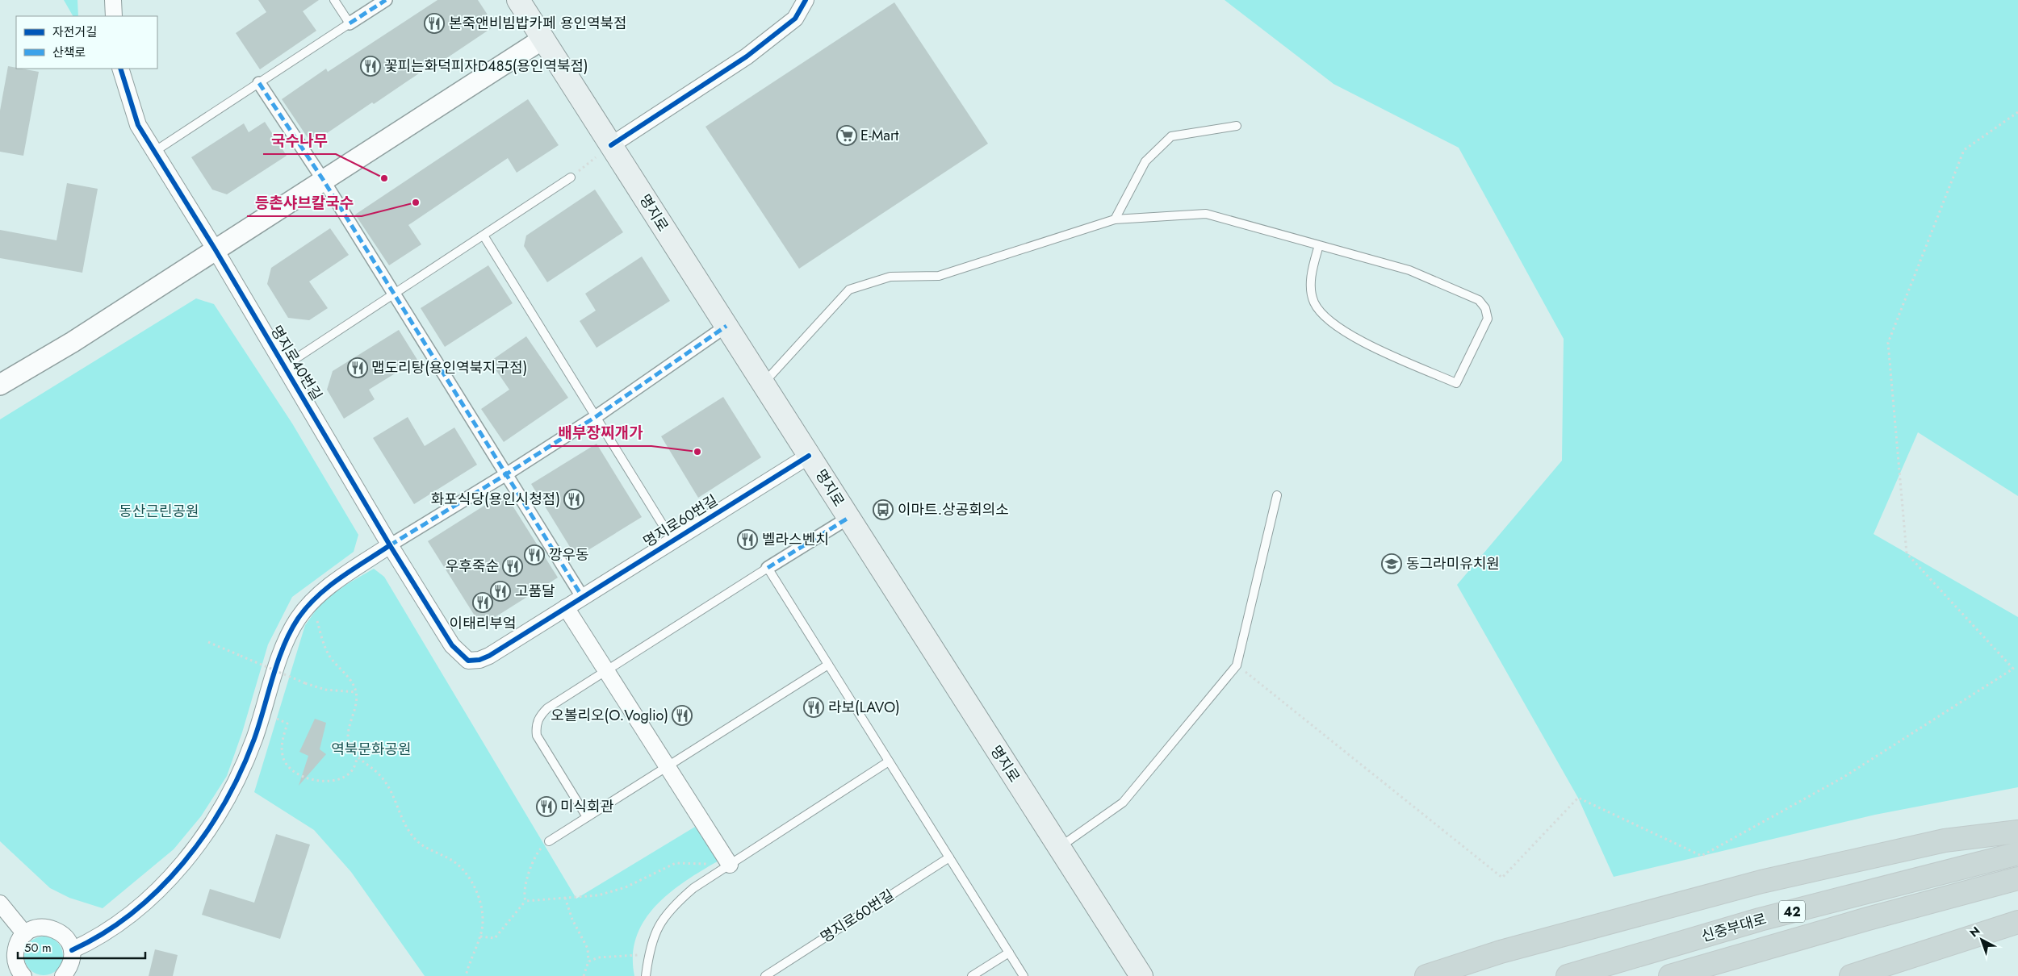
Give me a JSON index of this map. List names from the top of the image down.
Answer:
{
  "streets": {
    "highway": ["42", "신중부대로"],
    "main road": ["명지로"],
    "street": ["명지로40번길", "명지로60번길"]
  },
  "crossings": [
    ["명지로", "명지로60번길"],
    ["명지로40번길", "명지로60번길"]
  ],
  "parks": ["동산근린공원", "역북문화공원"],
  "places": {
    "restaurant": [
      "본죽앤비빔밥카페 용인역북점",
      "꽃피는화덕피자D485(용인역북점)",
      "맵도리탕(용인역북지구점)",
      "화포식당(용인시청점)",
      "벨라스벤치",
      "깡우동",
      "우후죽순",
      "고품달",
      "이태리부엌",
      "라보(LAVO)",
      "오볼리오(O.Voglio)",
      "미식회관"
    ],
    "supermarket": ["E-Mart"],
    "other": ["국수나무", "등촌샤브칼국수", "배부장찌개가"],
    "bus stop": ["이마트.상공회의소"],
    "school or university": ["동그라미유치원"]
  },
  "legend": ["자전거길", "산책로"],
  "scale_bar": "50 m",
  "north": "top left"
}
